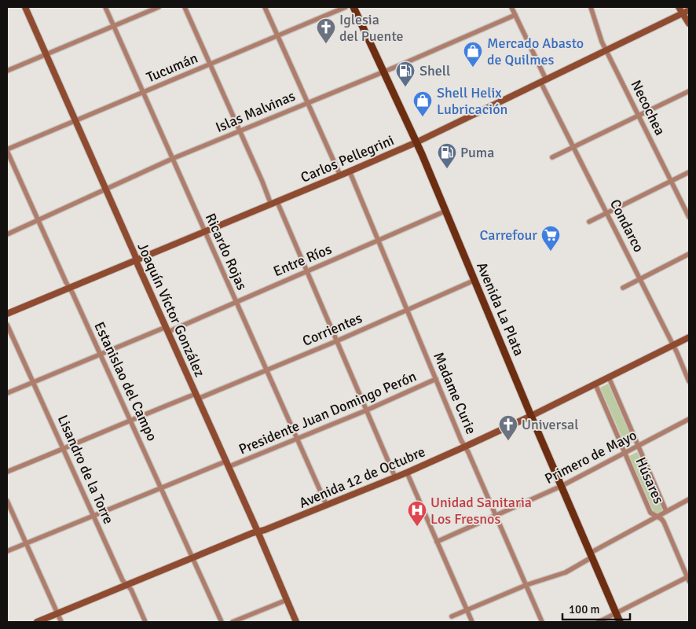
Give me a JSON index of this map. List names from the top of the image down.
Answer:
{
  "streets": {
    "main road": ["Avenida La Plata"],
    "street": [
      "Tucumán",
      "Necochea",
      "Islas Malvinas",
      "Carlos Pellegrini",
      "Condarco",
      "Ricardo Rojas",
      "Entre Ríos",
      "Joaquín Víctor González",
      "Corrientes",
      "Estanislao del Campo",
      "Madame Curie",
      "Presidente Juan Domingo Perón",
      "Primero de Mayo",
      "Lisandro de la Torre",
      "Avenida 12 de Octubre",
      "Húsares"
    ]
  },
  "crossings": [
    ["Tucumán", "Ricardo Rojas"],
    ["Tucumán", "Joaquín Víctor González"],
    ["Tucumán", "Estanislao del Campo"],
    ["Necochea", "Carlos Pellegrini"],
    ["Islas Malvinas", "Condarco"],
    ["Islas Malvinas", "Ricardo Rojas"],
    ["Islas Malvinas", "Avenida La Plata"],
    ["Islas Malvinas", "Joaquín Víctor González"],
    ["Islas Malvinas", "Estanislao del Campo"],
    ["Carlos Pellegrini", "Condarco"],
    ["Carlos Pellegrini", "Ricardo Rojas"],
    ["Carlos Pellegrini", "Avenida La Plata"],
    ["Carlos Pellegrini", "Joaquín Víctor González"],
    ["Carlos Pellegrini", "Estanislao del Campo"],
    ["Carlos Pellegrini", "Madame Curie"],
    ["Condarco", "Avenida 12 de Octubre"],
    ["Ricardo Rojas", "Entre Ríos"],
    ["Ricardo Rojas", "Corrientes"],
    ["Ricardo Rojas", "Presidente Juan Domingo Perón"],
    ["Ricardo Rojas", "Avenida 12 de Octubre"],
    ["Entre Ríos", "Avenida La Plata"],
    ["Entre Ríos", "Joaquín Víctor González"],
    ["Entre Ríos", "Estanislao del Campo"],
    ["Entre Ríos", "Madame Curie"],
    ["Entre Ríos", "Lisandro de la Torre"],
    ["Avenida La Plata", "Corrientes"],
    ["Avenida La Plata", "Primero de Mayo"],
    ["Avenida La Plata", "Avenida 12 de Octubre"],
    ["Joaquín Víctor González", "Corrientes"],
    ["Joaquín Víctor González", "Presidente Juan Domingo Perón"],
    ["Joaquín Víctor González", "Avenida 12 de Octubre"],
    ["Corrientes", "Estanislao del Campo"],
    ["Corrientes", "Madame Curie"],
    ["Corrientes", "Lisandro de la Torre"],
    ["Estanislao del Campo", "Presidente Juan Domingo Perón"],
    ["Estanislao del Campo", "Avenida 12 de Octubre"],
    ["Madame Curie", "Presidente Juan Domingo Perón"],
    ["Madame Curie", "Primero de Mayo"],
    ["Madame Curie", "Avenida 12 de Octubre"],
    ["Presidente Juan Domingo Perón", "Lisandro de la Torre"],
    ["Primero de Mayo", "Húsares"],
    ["Lisandro de la Torre", "Avenida 12 de Octubre"],
    ["Avenida 12 de Octubre", "Húsares"]
  ],
  "places": {
    "church": ["Iglesia del Puente", "Universal"],
    "shop": ["Mercado Abasto de Quilmes", "Shell Helix Lubricación"],
    "fuel station": ["Shell", "Puma"],
    "supermarket": ["Carrefour"],
    "hospital": ["Unidad Sanitaria Los Fresnos"]
  },
  "scale_bar": "100 m"
}
